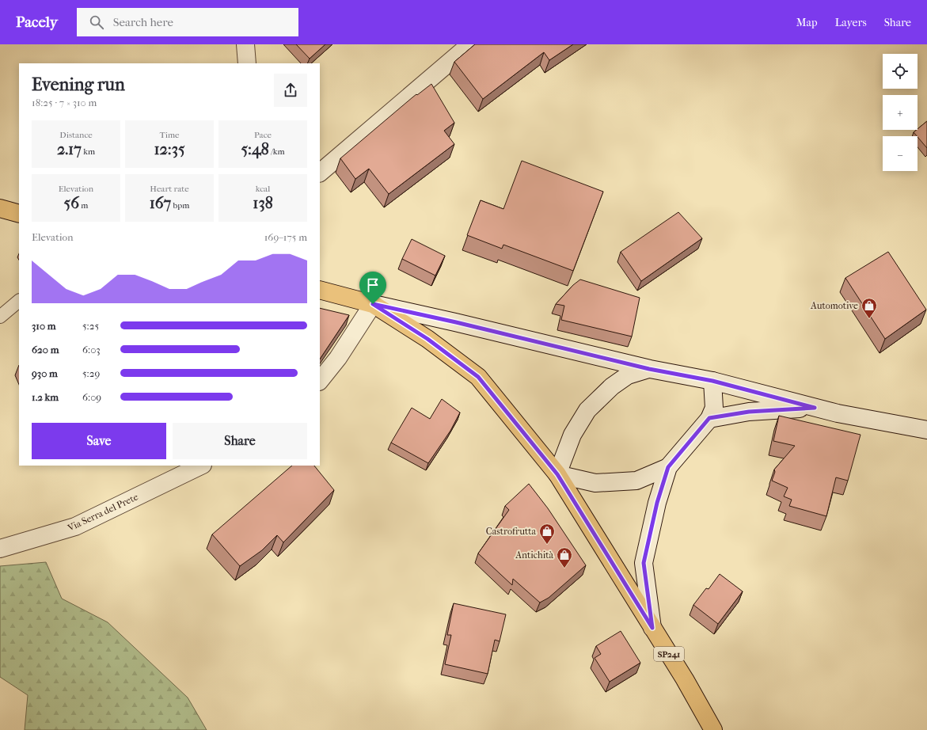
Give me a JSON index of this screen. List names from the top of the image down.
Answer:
{
  "streets": {
    "main road": ["Via Serra del Prete", "SP241"]
  },
  "places": {
    "shop": ["Automotive", "Castrofrutta", "Antichità"]
  },
  "page": {
    "header": "Pacely",
    "search": "Search here",
    "nav": ["Map", "Layers", "Share"],
    "map_buttons": ["+", "−"],
    "heading": ["Evening run", "18:25 · 7 × 310 m"],
    "stats": [
      ["Distance", "2.17 km"],
      ["Time", "12:35"],
      ["Pace", "5:48 /km"],
      ["Elevation", "56 m"],
      ["Heart rate", "167 bpm"],
      ["kcal", "138"]
    ],
    "chart": ["Elevation", "169–175 m"],
    "list": [
      {
        "name": "310 m",
        "note": "5:25"
      },
      {
        "name": "620 m",
        "note": "6:03"
      },
      {
        "name": "930 m",
        "note": "5:29"
      },
      {
        "name": "1.2 km",
        "note": "6:09"
      }
    ],
    "buttons": ["Save", "Share"]
  }
}
